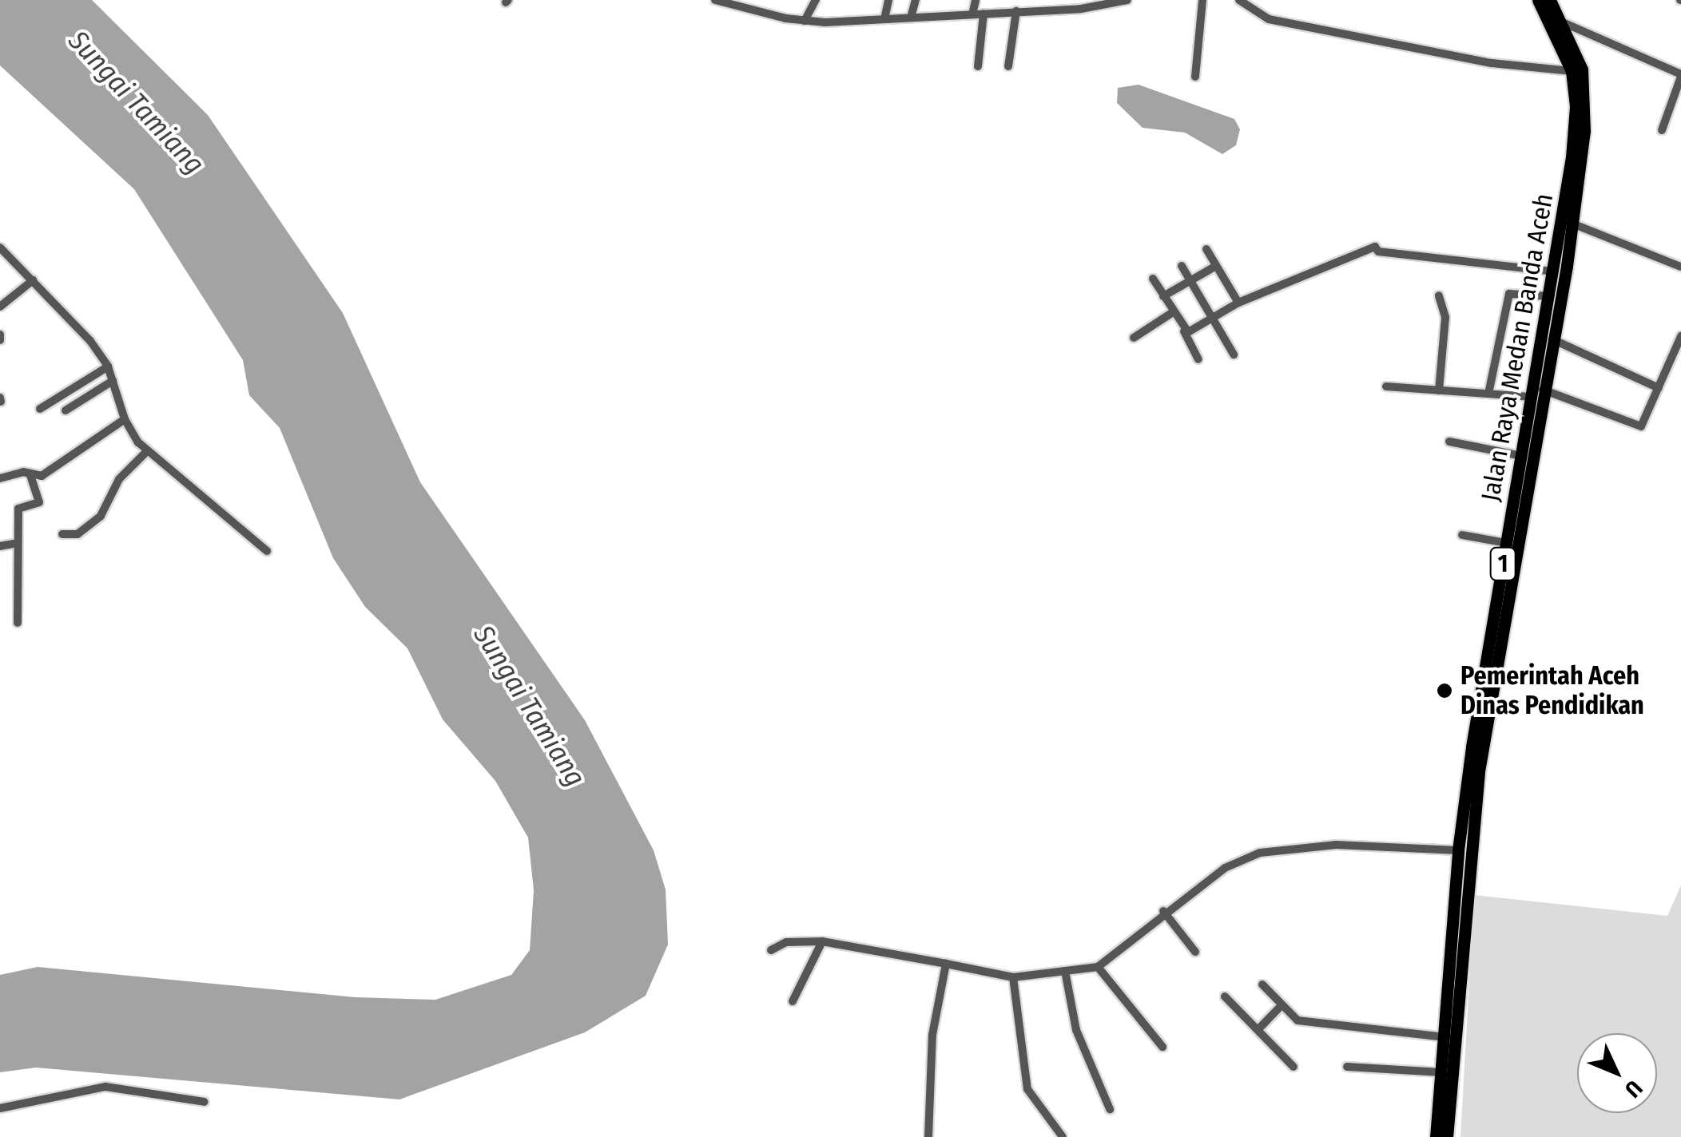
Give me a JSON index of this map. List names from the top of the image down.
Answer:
{
  "streets": {
    "highway": ["Jalan Raya Medan Banda Aceh", "1"]
  },
  "water": ["Sungai Tamiang"],
  "places": ["Pemerintah Aceh Dinas Pendidikan"],
  "north": "bottom right"
}
